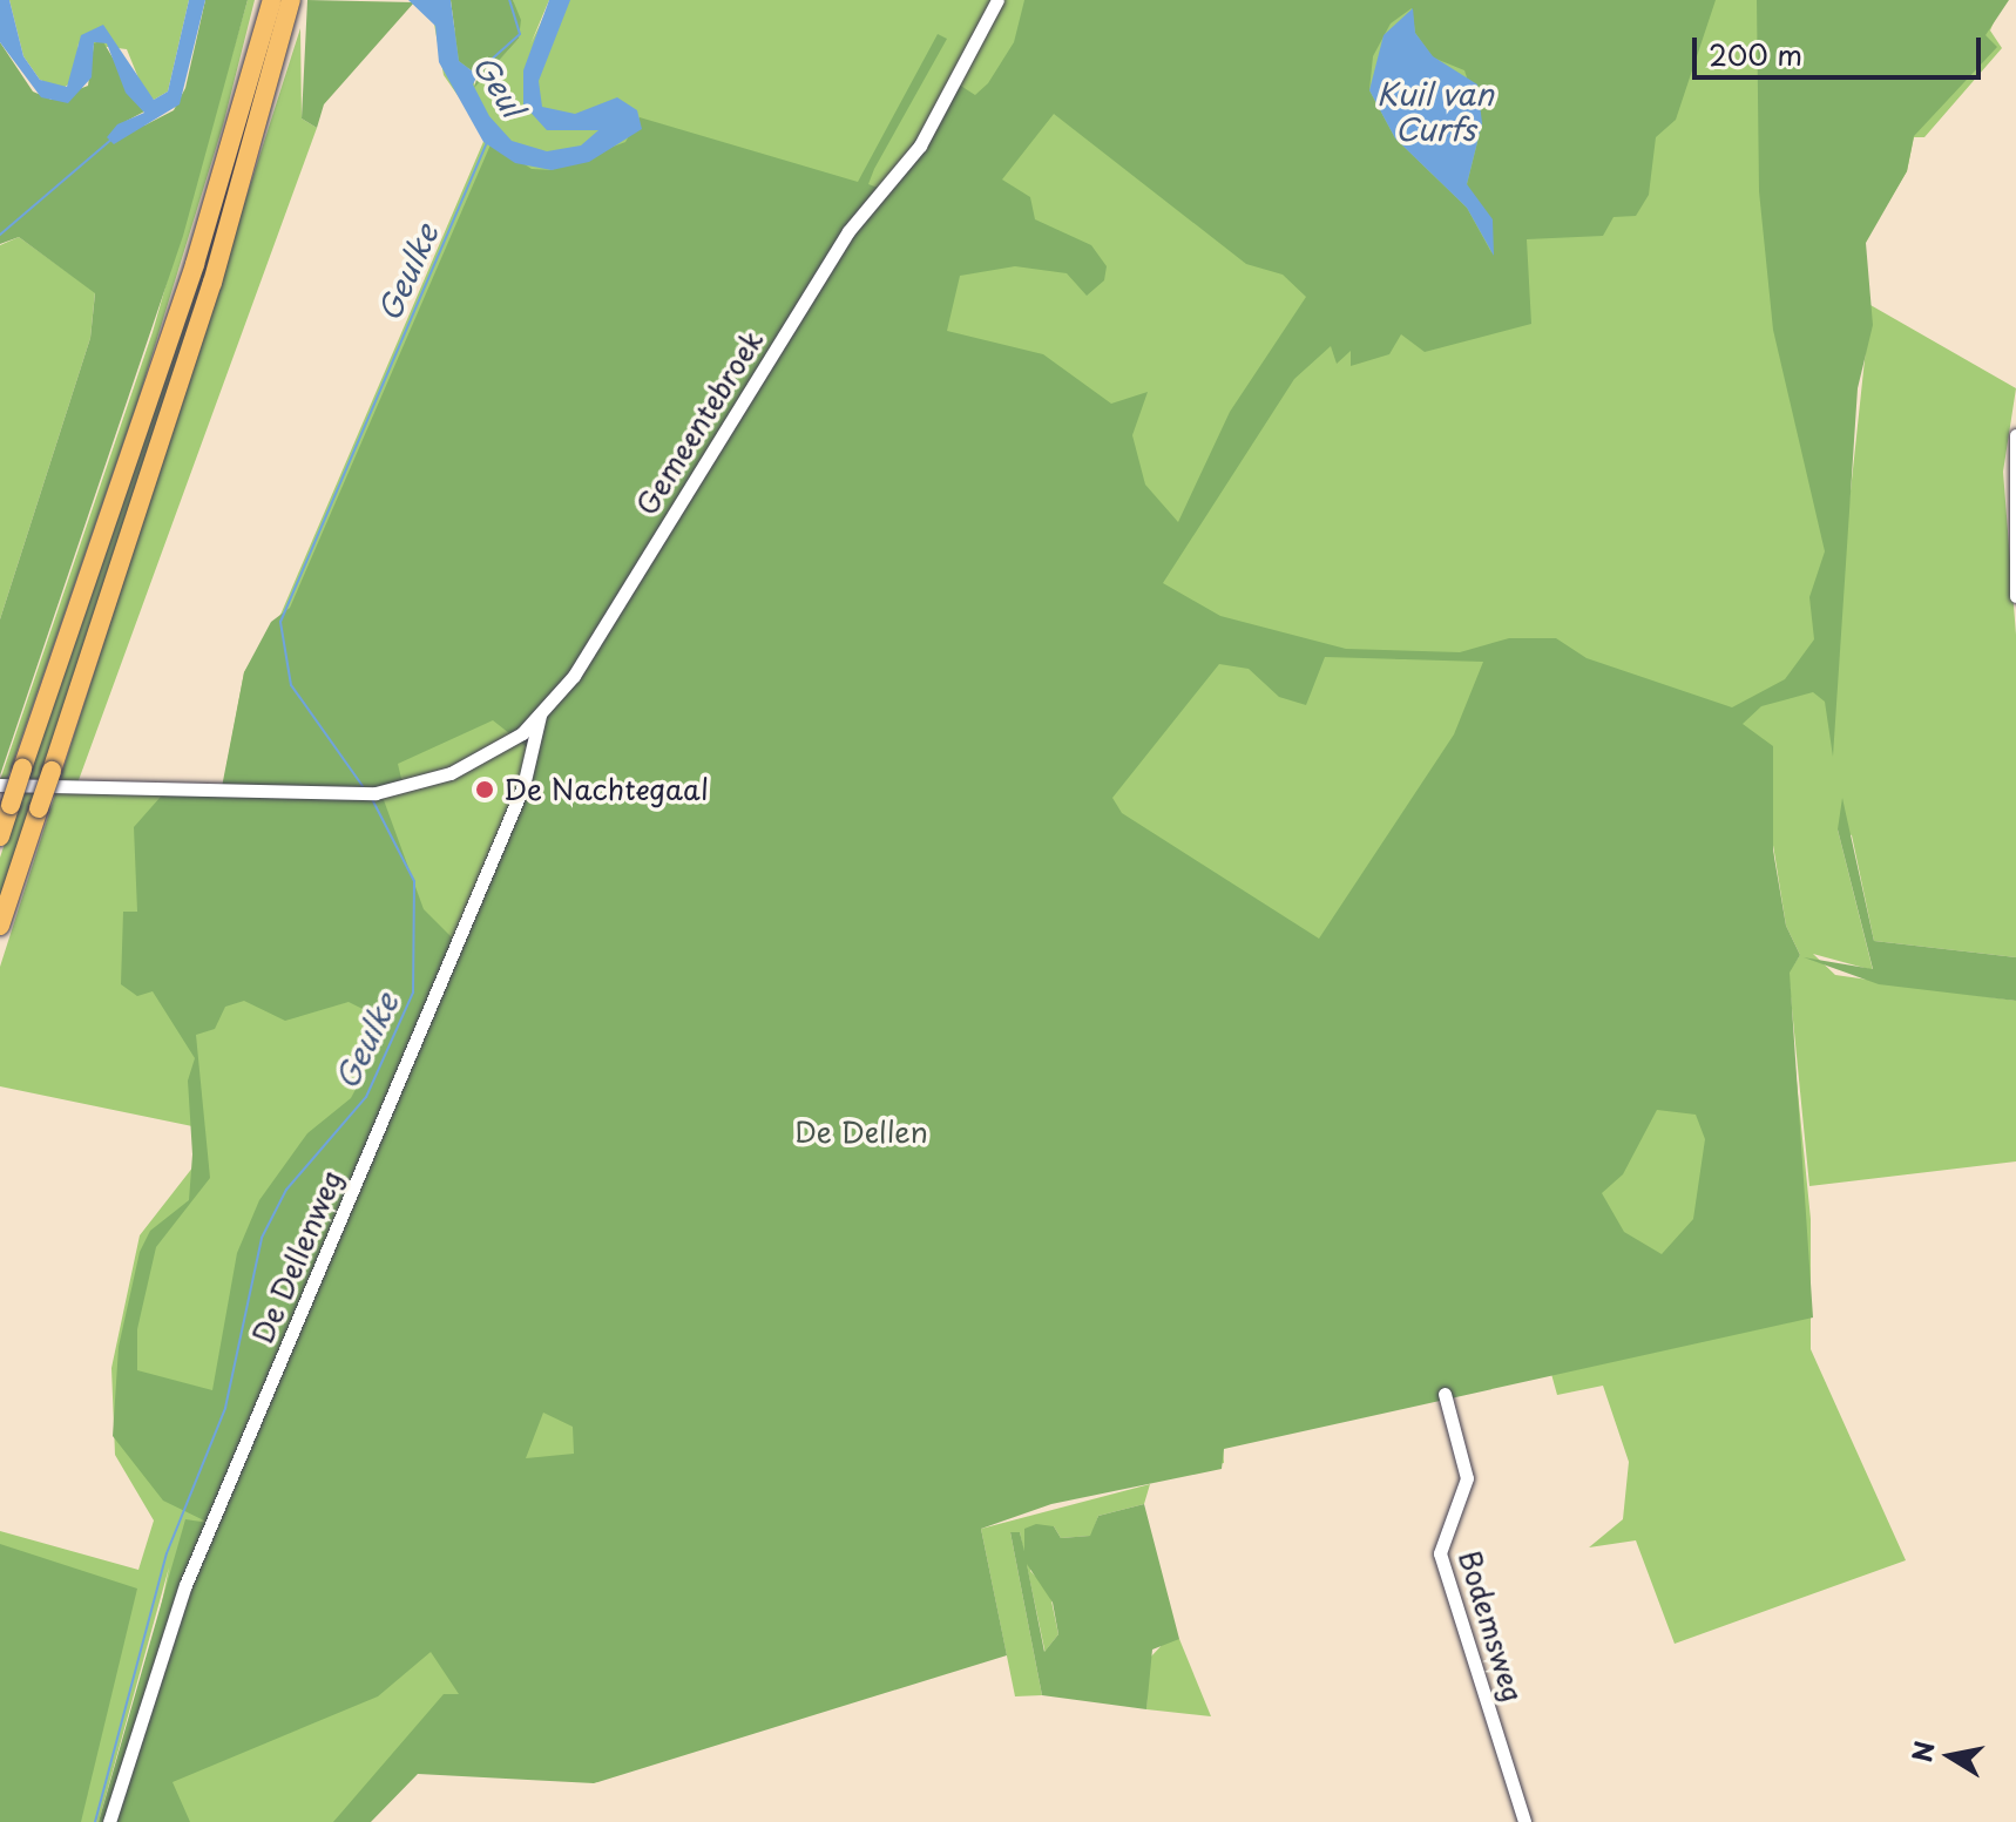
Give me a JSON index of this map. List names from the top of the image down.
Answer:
{
  "streets": {
    "street": ["Gemeentebroek", "De Dellenweg", "Bodemsweg"]
  },
  "crossings": [
    ["Gemeentebroek", "De Dellenweg"]
  ],
  "water": ["Geul", "Kuil van Curfs", "Geulke"],
  "parks": ["De Dellen"],
  "places": ["De Nachtegaal"],
  "scale_bar": "200 m",
  "north": "left"
}
